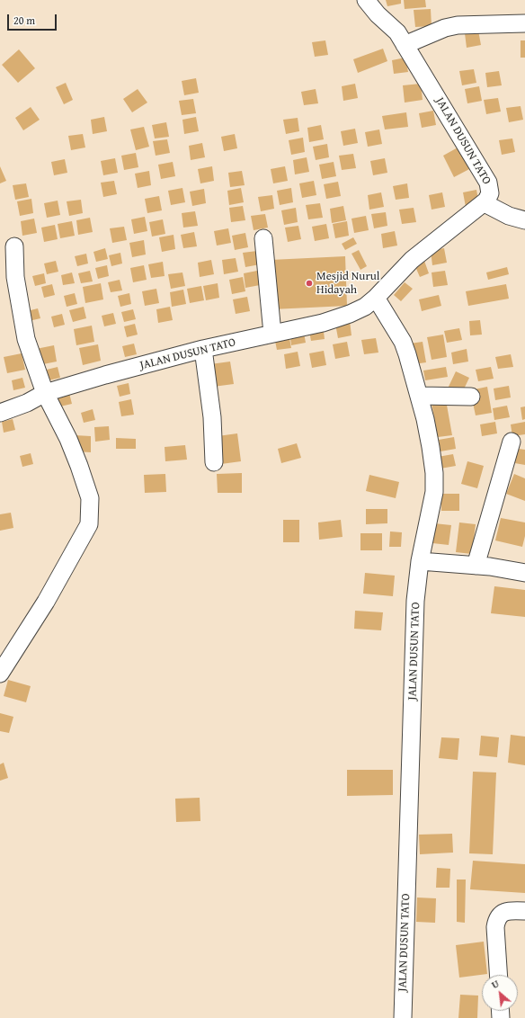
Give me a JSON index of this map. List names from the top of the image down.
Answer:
{
  "streets": {
    "street": ["JALAN DUSUN TATO"]
  },
  "places": ["Mesjid Nurul Hidayah"],
  "scale_bar": "20 m",
  "north": "top left"
}
